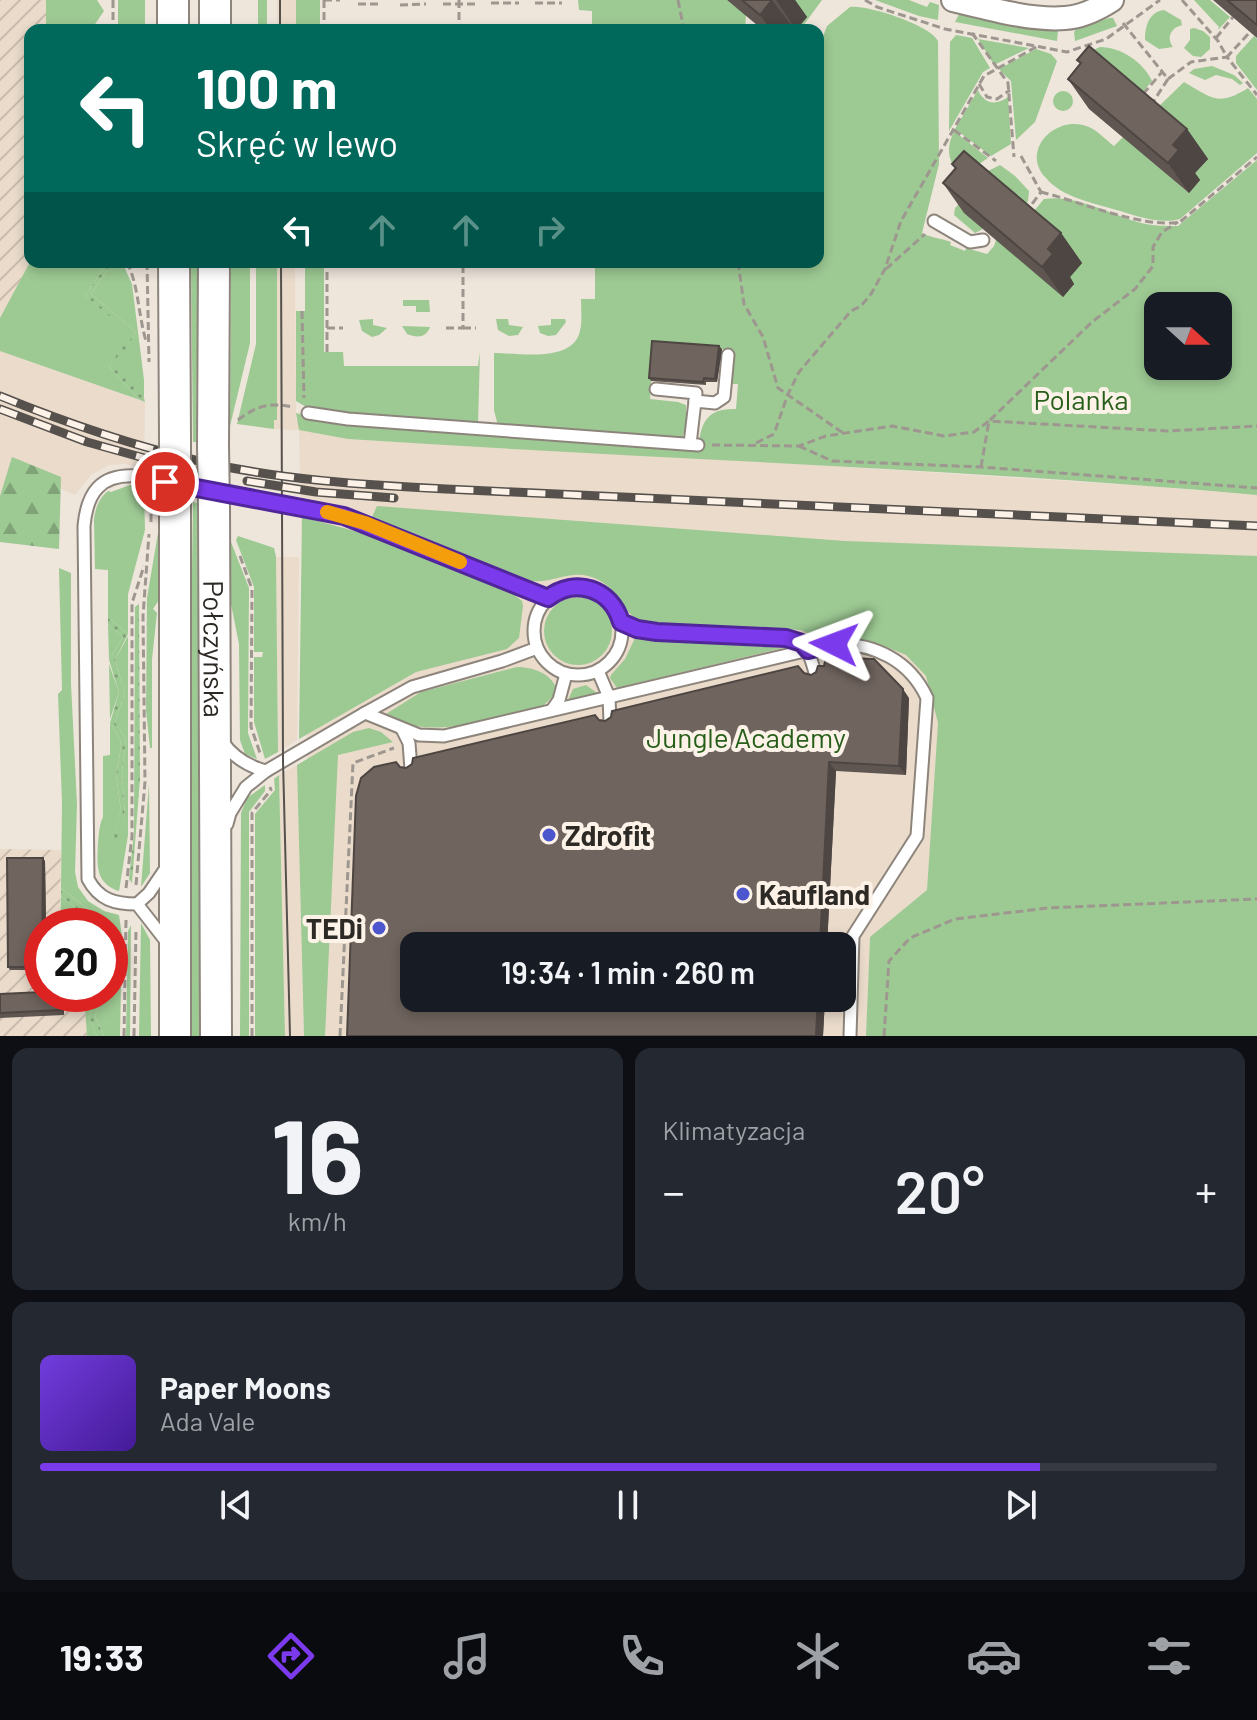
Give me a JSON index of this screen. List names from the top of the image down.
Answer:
{
  "streets": {
    "main road": ["Połczyńska"]
  },
  "parks": ["Polanka", "Jungle Academy"],
  "places": ["Zdrofit", "Kaufland", "TEDi"],
  "north": "right",
  "page": {
    "turn": ["100 m", "Skręć w lewo"],
    "limit": "20",
    "trip": "19:34 · 1 min · 260 m",
    "tile": [
      ["16", "km/h"],
      "Klimatyzacja"
    ],
    "heat": ["−", "20°", "+"],
    "song": ["Paper Moons", "Ada Vale"],
    "tabs": "19:33"
  }
}
